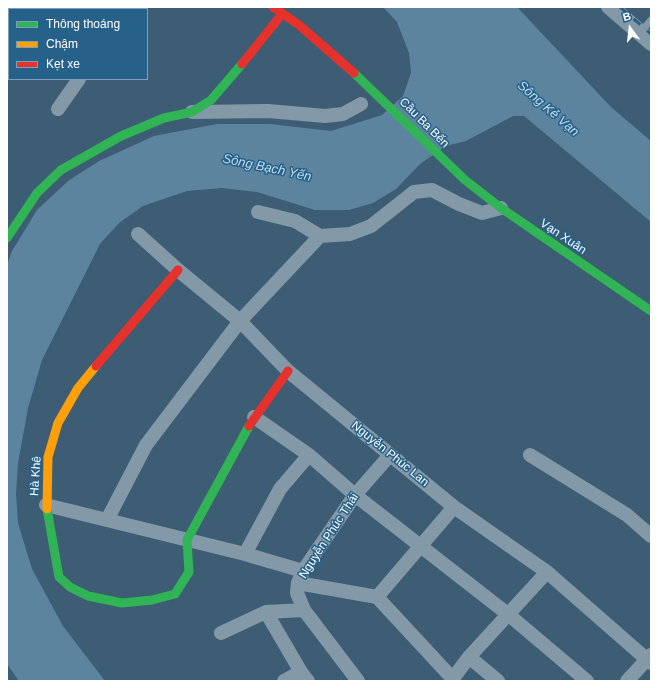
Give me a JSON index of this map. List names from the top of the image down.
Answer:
{
  "streets": {
    "street": [
      "Cầu Ba Bến",
      "Vạn Xuân",
      "Nguyễn Phúc Lan",
      "Hà Khê",
      "Nguyễn Phúc Thái"
    ]
  },
  "crossings": [
    ["Cầu Ba Bến", "Vạn Xuân"],
    ["Nguyễn Phúc Lan", "Hà Khê"],
    ["Nguyễn Phúc Lan", "Nguyễn Phúc Thái"]
  ],
  "water": ["Sông Kẻ Vạn", "Sông Bạch Yến"],
  "legend": ["Thông thoáng", "Chậm", "Kẹt xe"],
  "north": "top"
}
